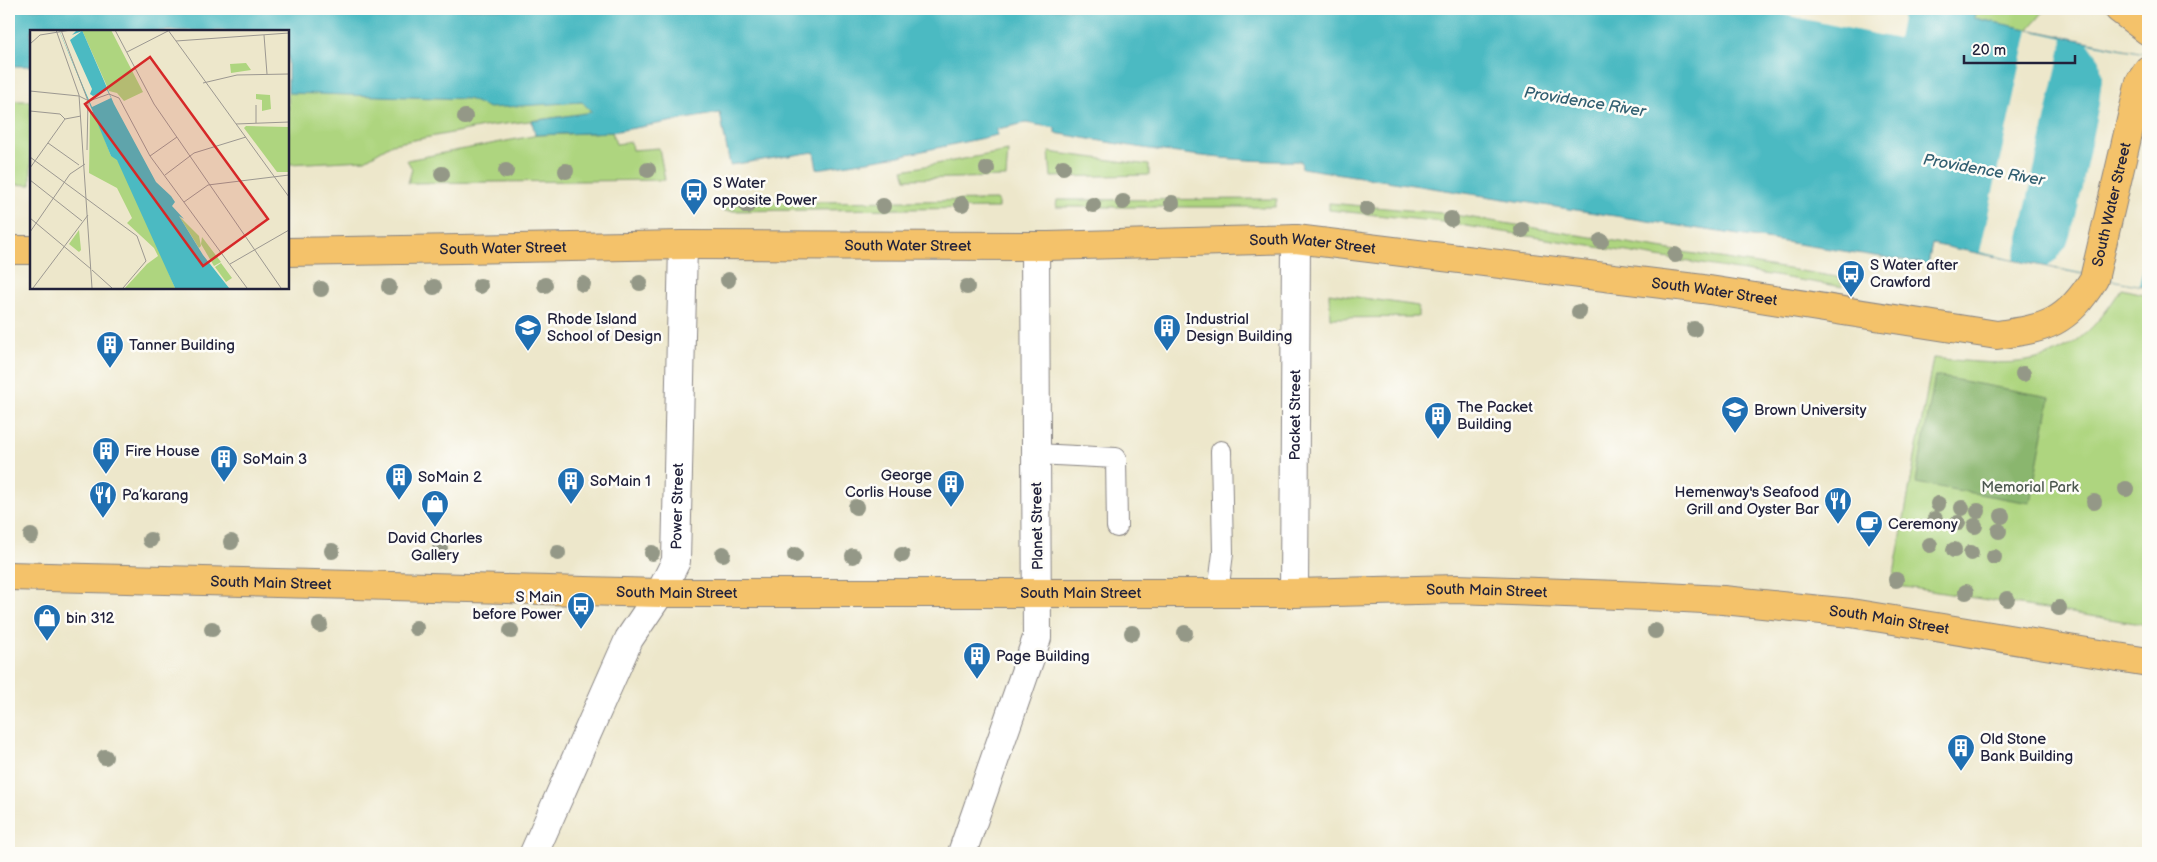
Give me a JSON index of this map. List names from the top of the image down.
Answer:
{
  "streets": {
    "main road": ["South Water Street", "South Main Street"],
    "street": ["Packet Street", "Power Street", "Planet Street"]
  },
  "crossings": [
    ["South Water Street", "Packet Street"],
    ["South Water Street", "Power Street"],
    ["South Water Street", "Planet Street"],
    ["Packet Street", "South Main Street"],
    ["Power Street", "South Main Street"],
    ["Planet Street", "South Main Street"]
  ],
  "water": ["Providence River"],
  "parks": ["Memorial Park"],
  "places": {
    "bus stop": ["S Water opposite Power", "S Water after Crawford", "S Main before Power"],
    "school or university": ["Rhode Island School of Design", "Brown University"],
    "building": [
      "Industrial Design Building",
      "Tanner Building",
      "The Packet Building",
      "Fire House",
      "SoMain 3",
      "SoMain 2",
      "SoMain 1",
      "George Corlis House",
      "Page Building",
      "Old Stone Bank Building"
    ],
    "restaurant": ["Pa’karang", "Hemenway's Seafood Grill and Oyster Bar"],
    "shop": ["David Charles Gallery", "bin 312"],
    "cafe": ["Ceremony"]
  },
  "scale_bar": "20 m"
}
